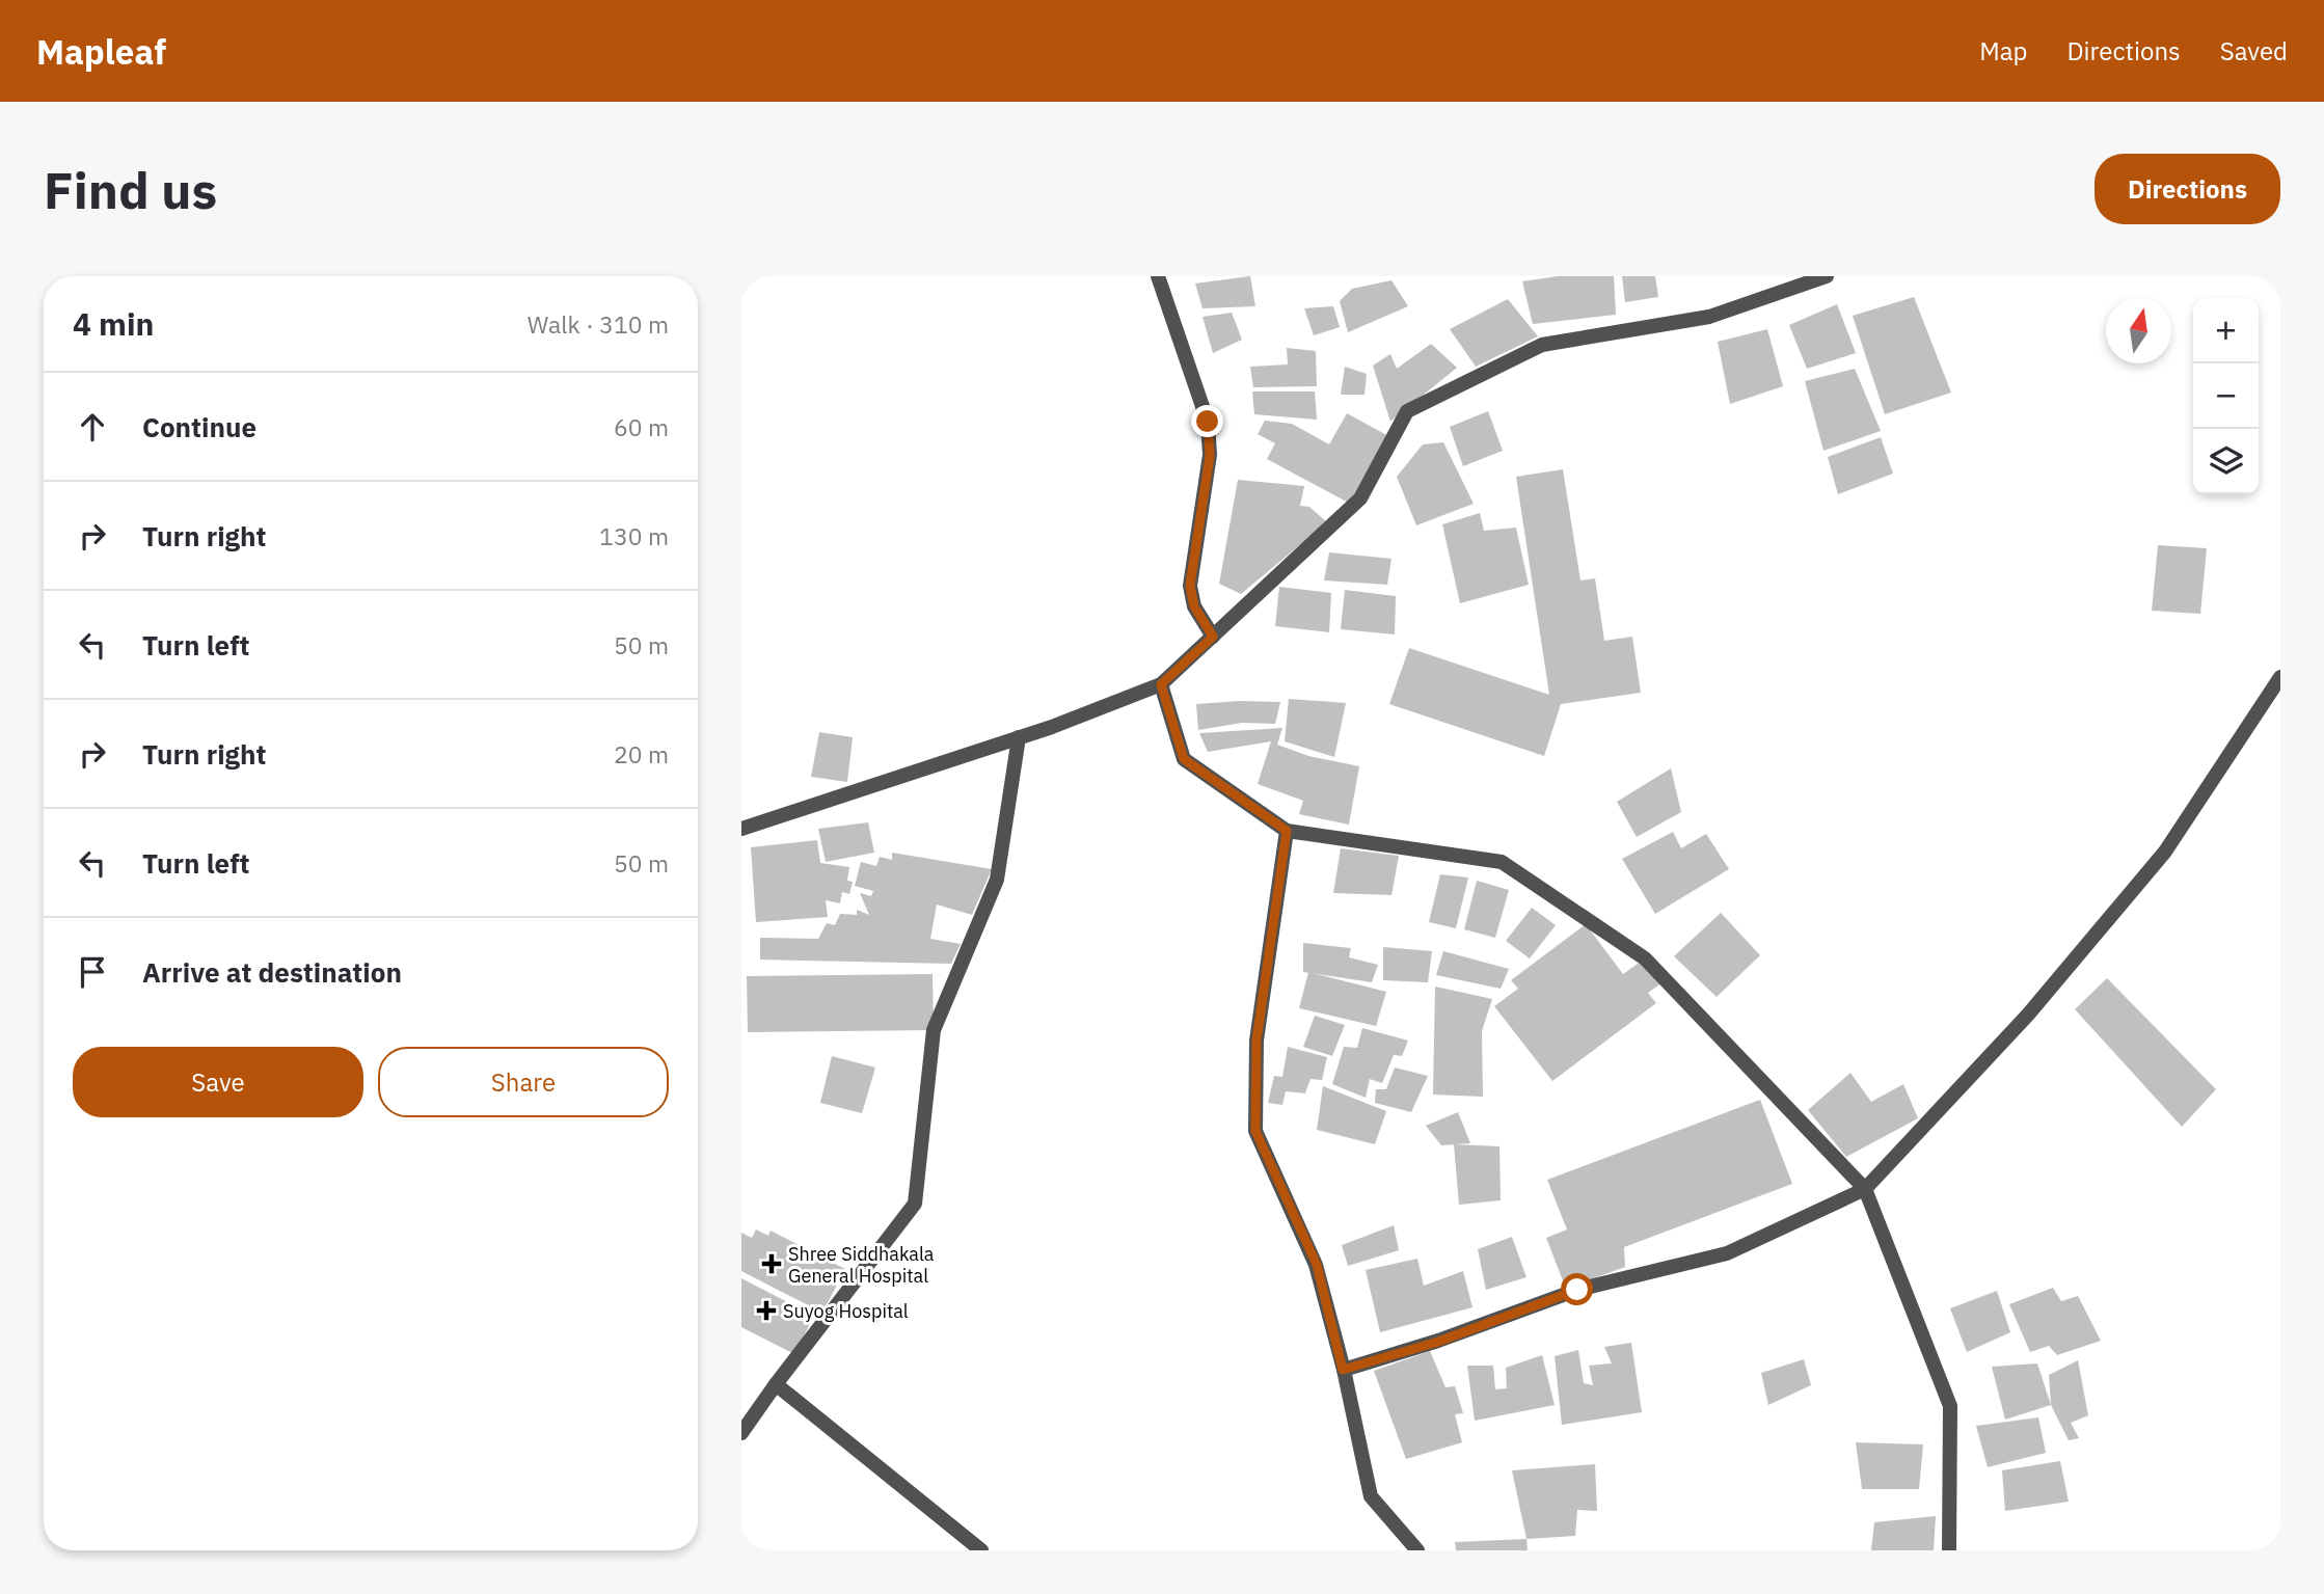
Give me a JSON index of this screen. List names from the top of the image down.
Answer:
{
  "places": {
    "health": ["Shree Siddhakala General Hospital", "Suyog Hospital"]
  },
  "north": "top",
  "page": {
    "header": "Mapleaf",
    "nav": ["Map", "Directions", "Saved"],
    "buttons": [
      "Directions",
      ["Save", "Share"]
    ],
    "title": "Find us",
    "heading": ["4 min", "Walk · 310 m"],
    "map_buttons": ["+", "−"],
    "list": [
      ["Continue", "60 m"],
      ["Turn right", "130 m"],
      ["Turn left", "50 m"],
      ["Turn right", "20 m"],
      ["Turn left", "50 m"],
      "Arrive at destination"
    ]
  }
}
